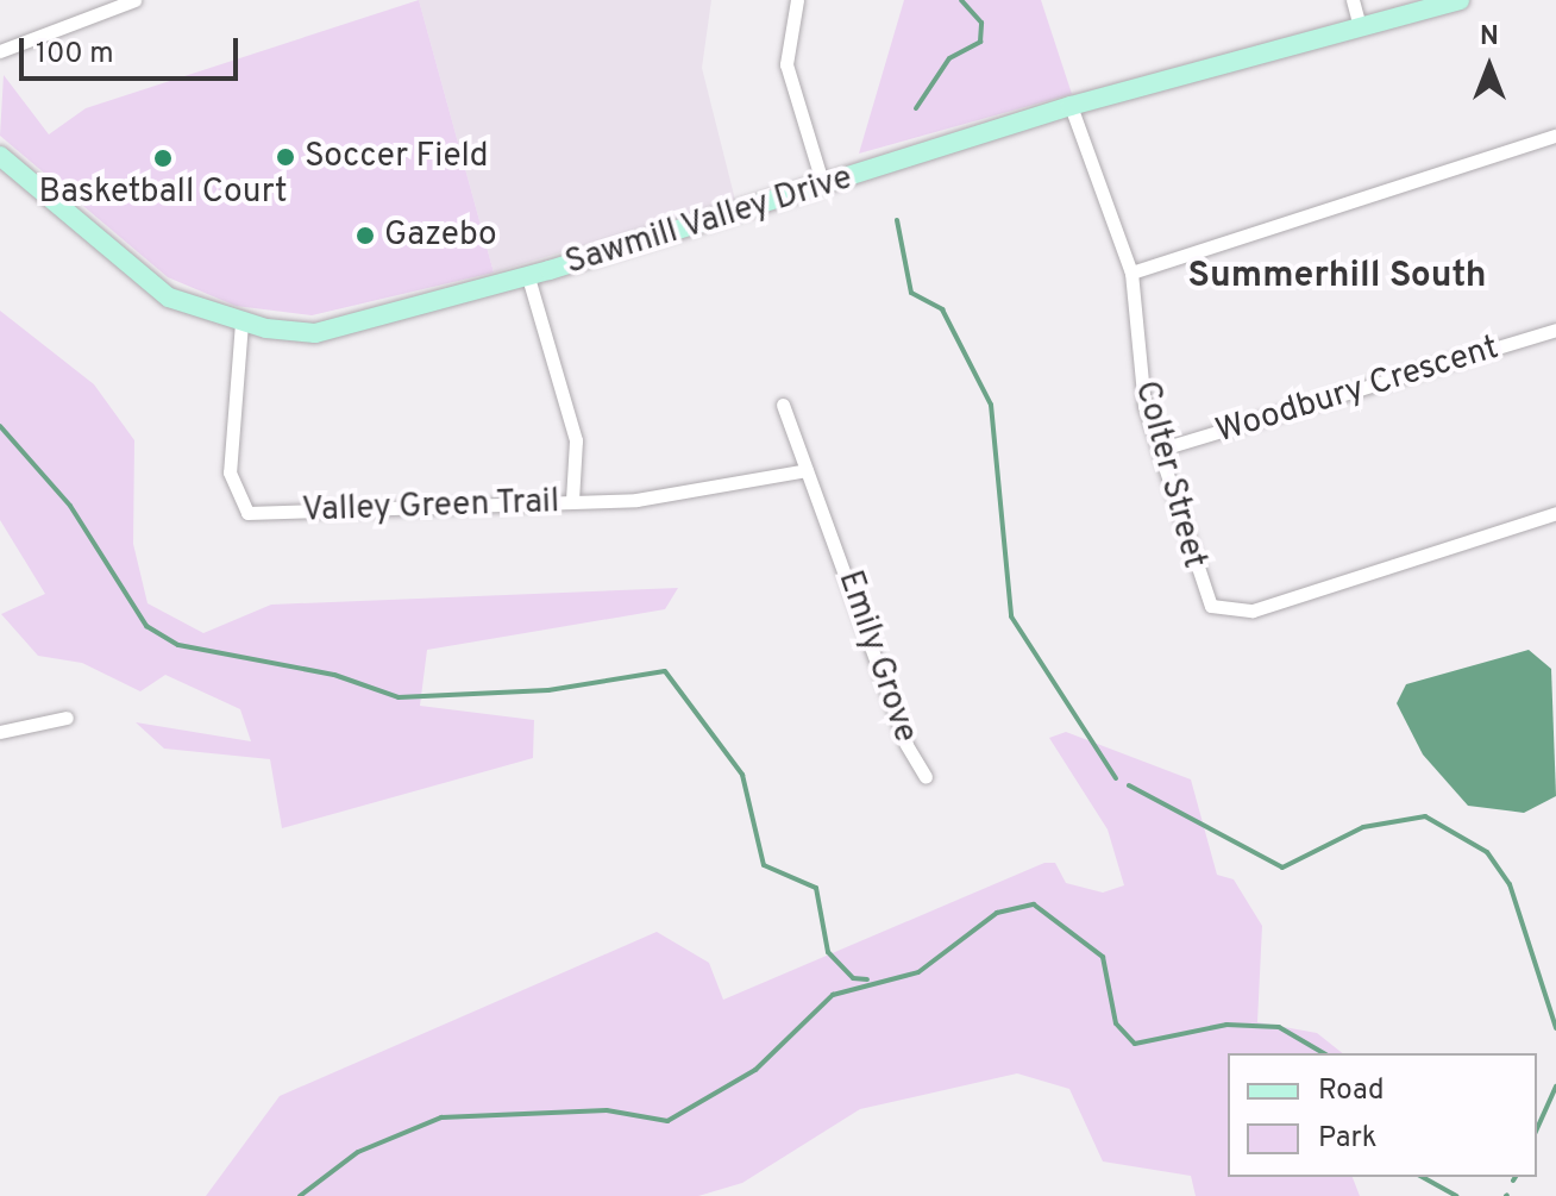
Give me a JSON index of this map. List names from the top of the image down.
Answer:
{
  "streets": {
    "street": [
      "Sawmill Valley Drive",
      "Woodbury Crescent",
      "Colter Street",
      "Valley Green Trail",
      "Emily Grove"
    ]
  },
  "crossings": [
    ["Sawmill Valley Drive", "Colter Street"],
    ["Sawmill Valley Drive", "Valley Green Trail"],
    ["Woodbury Crescent", "Colter Street"],
    ["Valley Green Trail", "Emily Grove"]
  ],
  "districts": ["Summerhill South"],
  "places": ["Soccer Field", "Basketball Court", "Gazebo"],
  "legend": ["Road", "Park"],
  "scale_bar": "100 m",
  "north": "top"
}
